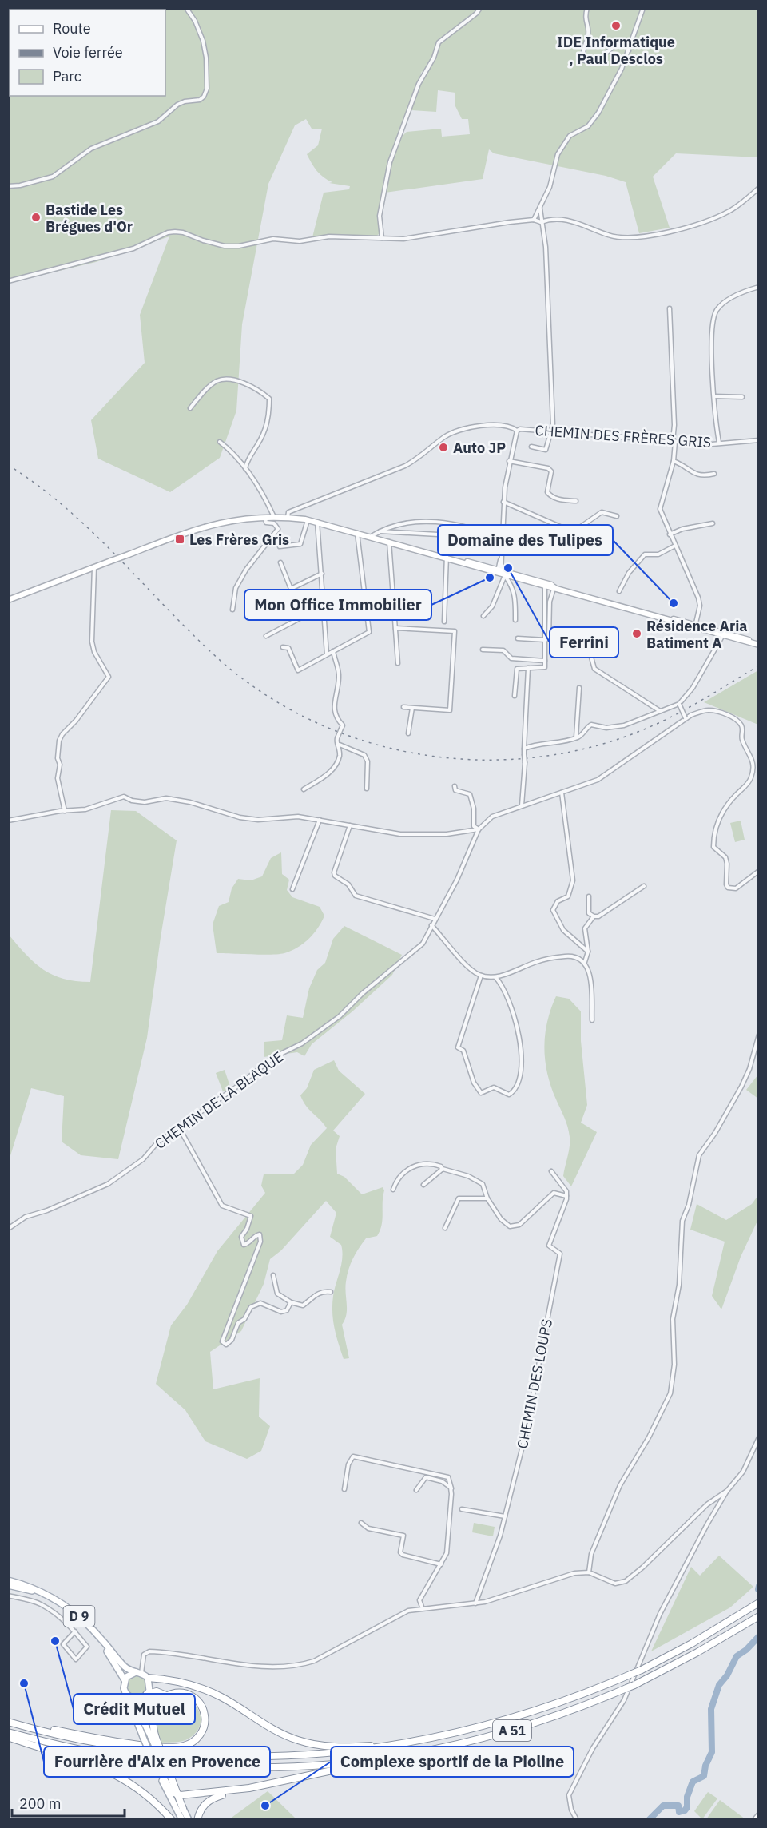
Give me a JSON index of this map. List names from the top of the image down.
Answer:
{
  "streets": {
    "highway": ["A 51"],
    "main road": ["D 9"],
    "street": ["CHEMIN DES FRÈRES GRIS", "CHEMIN DE LA BLAQUE", "CHEMIN DES LOUPS"]
  },
  "places": {
    "other": [
      "IDE Informatique , Paul Desclos",
      "Bastide Les Brégues d'Or",
      "Auto JP",
      "Ferrini",
      "Mon Office Immobilier",
      "Domaine des Tulipes",
      "Résidence Aria Batiment A",
      "Crédit Mutuel",
      "Fourrière d'Aix en Provence",
      "Complexe sportif de la Pioline"
    ],
    "transit": ["Les Frères Gris"]
  },
  "legend": ["Route", "Voie ferrée", "Parc"],
  "scale_bar": "200 m"
}
